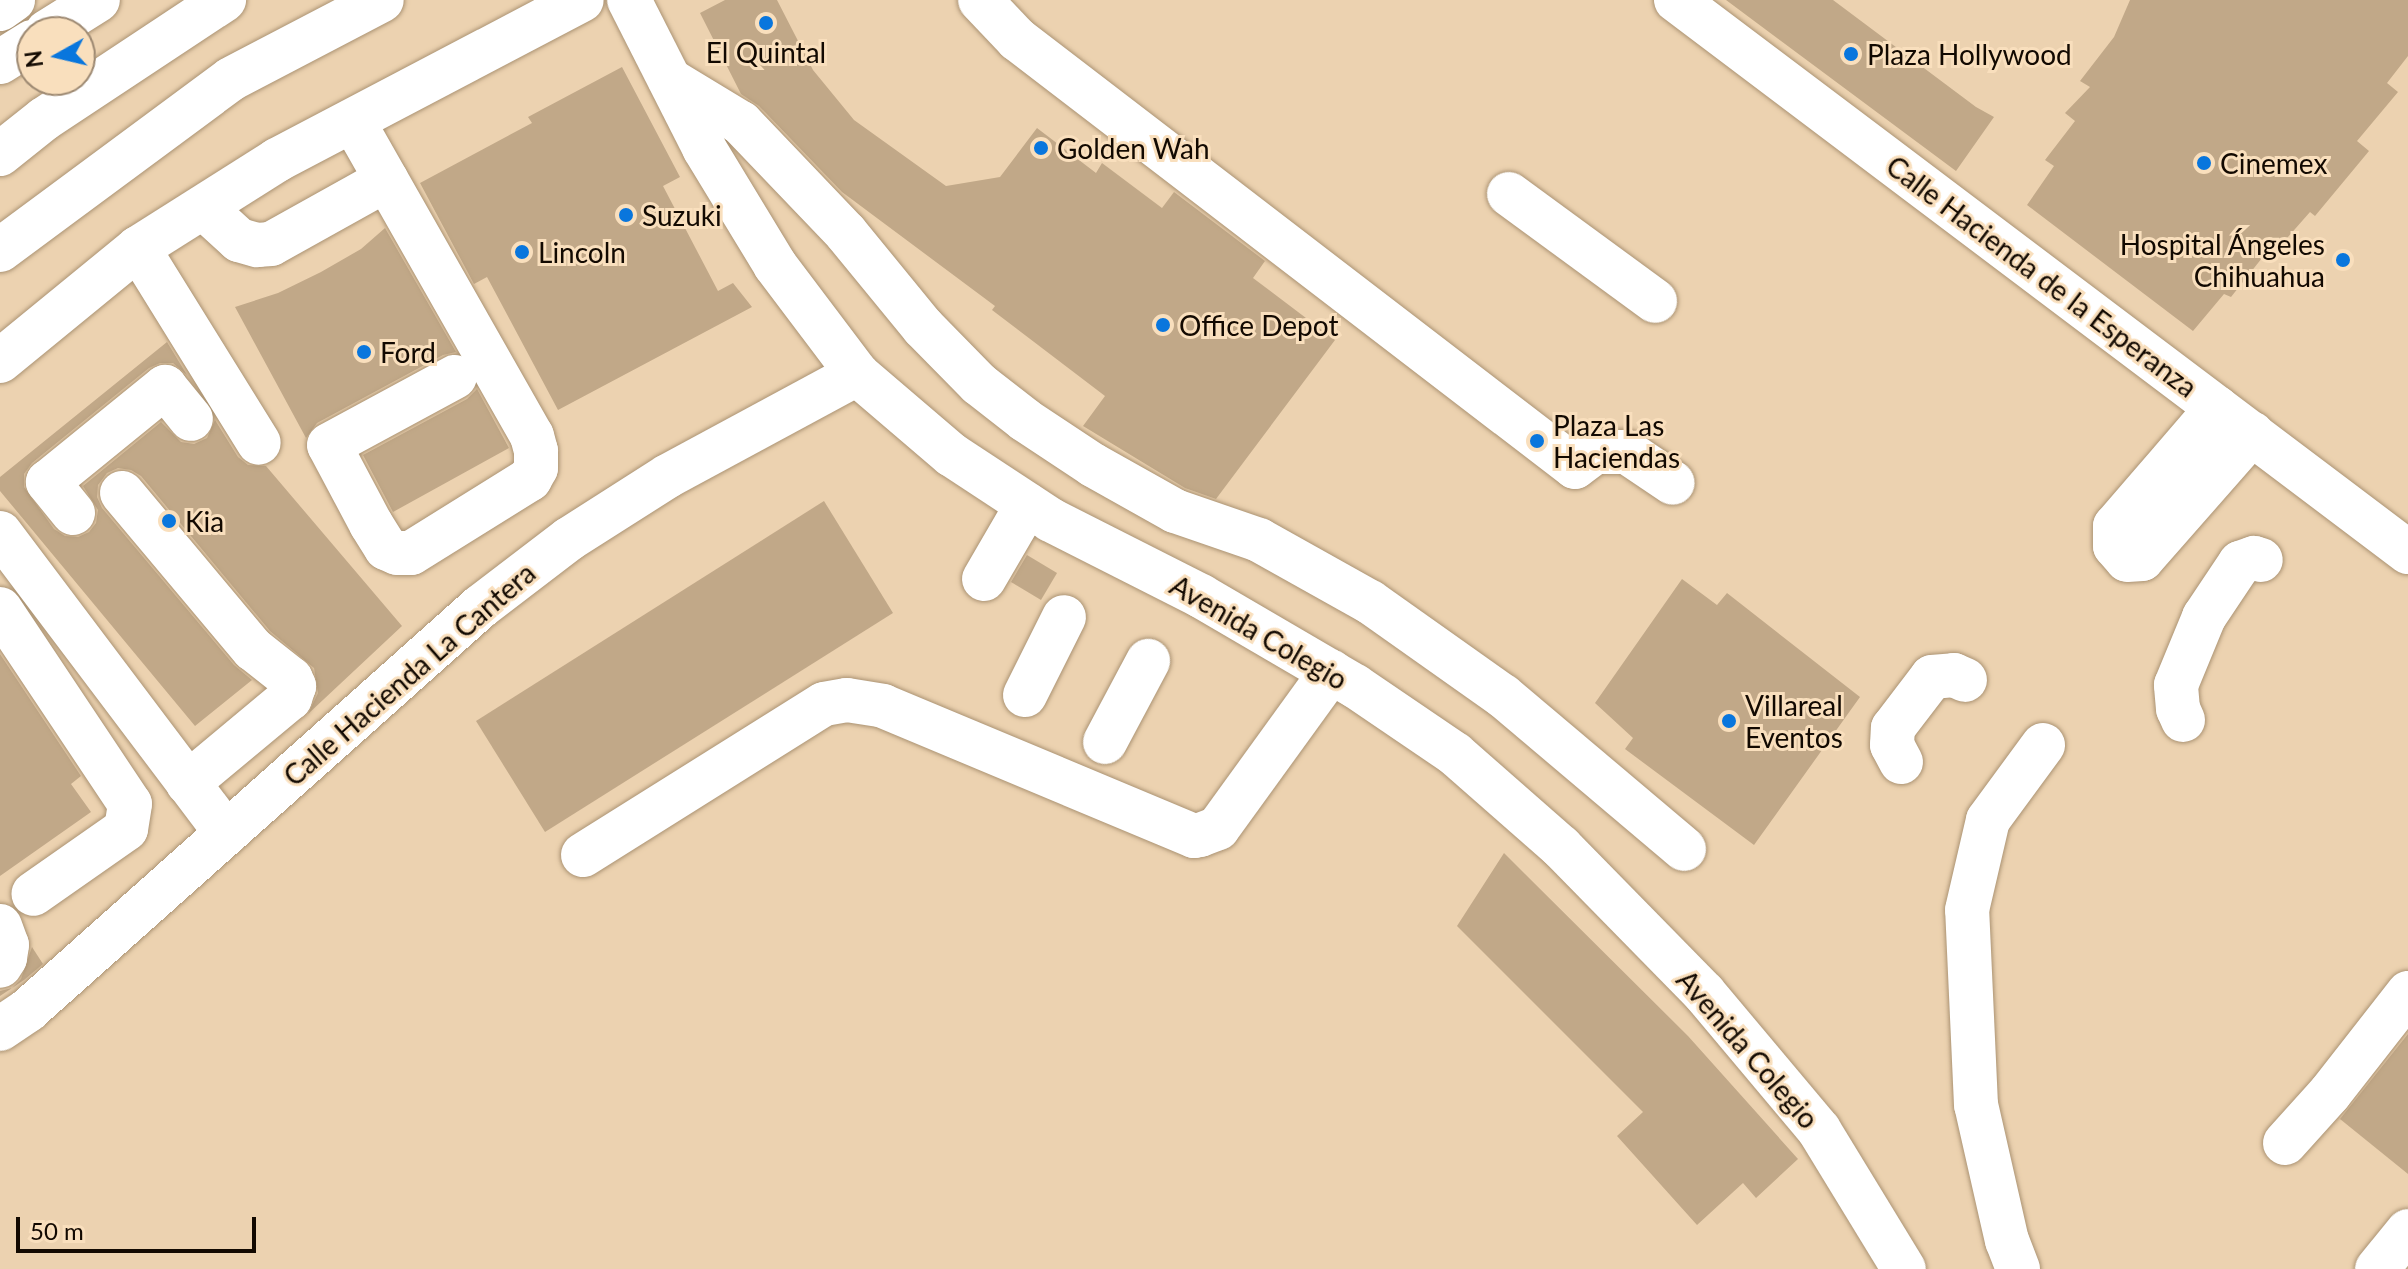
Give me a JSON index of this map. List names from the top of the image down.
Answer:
{
  "streets": {
    "main road": ["Calle Hacienda de la Esperanza", "Avenida Colegio", "Calle Hacienda La Cantera"]
  },
  "crossings": [
    ["Avenida Colegio", "Calle Hacienda La Cantera"]
  ],
  "places": [
    "El Quintal",
    "Plaza Hollywood",
    "Golden Wah",
    "Cinemex",
    "Suzuki",
    "Lincoln",
    "Hospital Ángeles Chihuahua",
    "Office Depot",
    "Ford",
    "Plaza Las Haciendas",
    "Kia",
    "Villareal Eventos"
  ],
  "scale_bar": "50 m",
  "north": "left"
}
